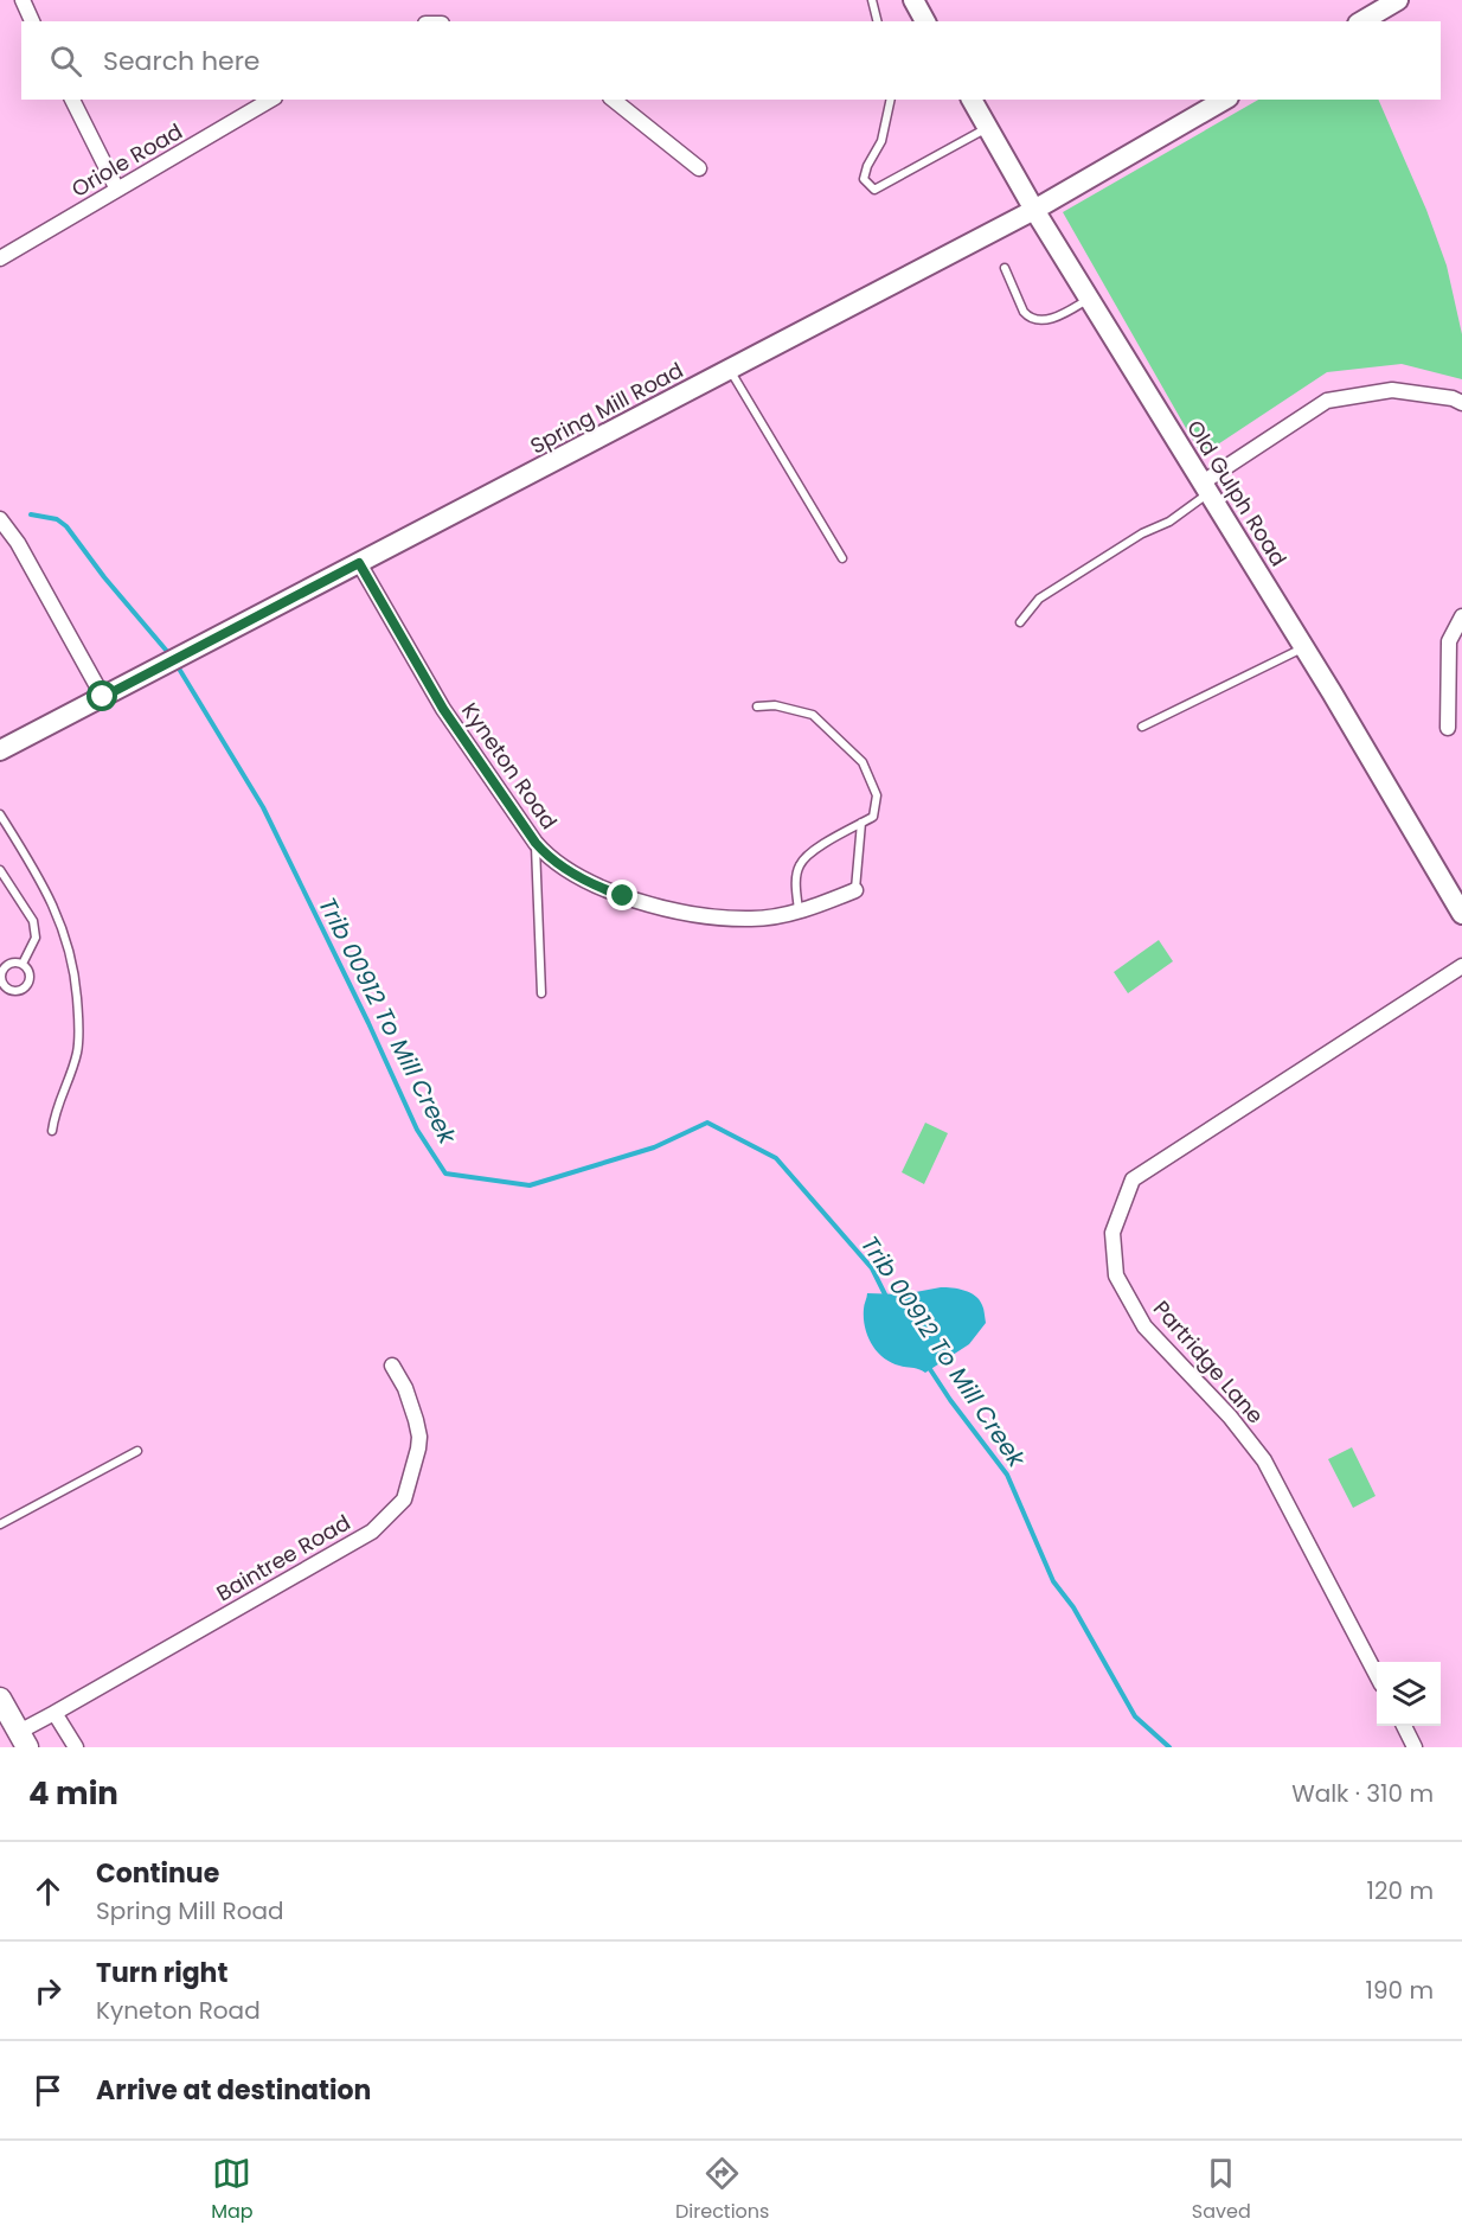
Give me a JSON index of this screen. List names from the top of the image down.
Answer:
{
  "streets": {
    "main road": ["Spring Mill Road", "Old Gulph Road"],
    "street": [
      "Oriole Road",
      "Kyneton Road",
      "Partridge Lane",
      "Baintree Road"
    ]
  },
  "crossings": [
    ["Spring Mill Road", "Old Gulph Road"],
    ["Spring Mill Road", "Kyneton Road"]
  ],
  "water": ["Trib 00912 To Mill Creek"],
  "page": {
    "search": "Search here",
    "heading": ["4 min", "Walk · 310 m"],
    "list": [
      ["Continue", "Spring Mill Road", "120 m"],
      ["Turn right", "Kyneton Road", "190 m"],
      "Arrive at destination"
    ],
    "nav": ["Map", "Directions", "Saved"]
  }
}
